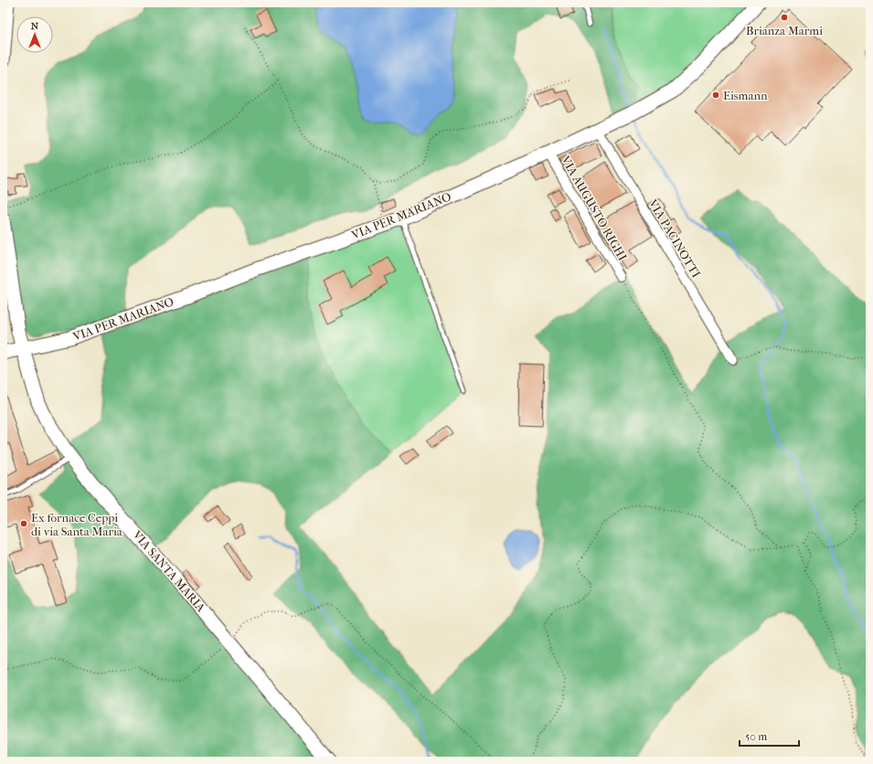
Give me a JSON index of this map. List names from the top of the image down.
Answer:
{
  "streets": {
    "street": [
      "VIA AUGUSTO RIGHI",
      "VIA PER MARIANO",
      "VIA PACINOTTI",
      "VIA SANTA MARIA"
    ]
  },
  "crossings": [
    ["VIA AUGUSTO RIGHI", "VIA PER MARIANO"],
    ["VIA PER MARIANO", "VIA PACINOTTI"],
    ["VIA PER MARIANO", "VIA SANTA MARIA"]
  ],
  "places": ["Brianza Marmi", "Eismann", "Ex fornace Ceppi di via Santa Maria"],
  "scale_bar": "50 m",
  "north": "top"
}
